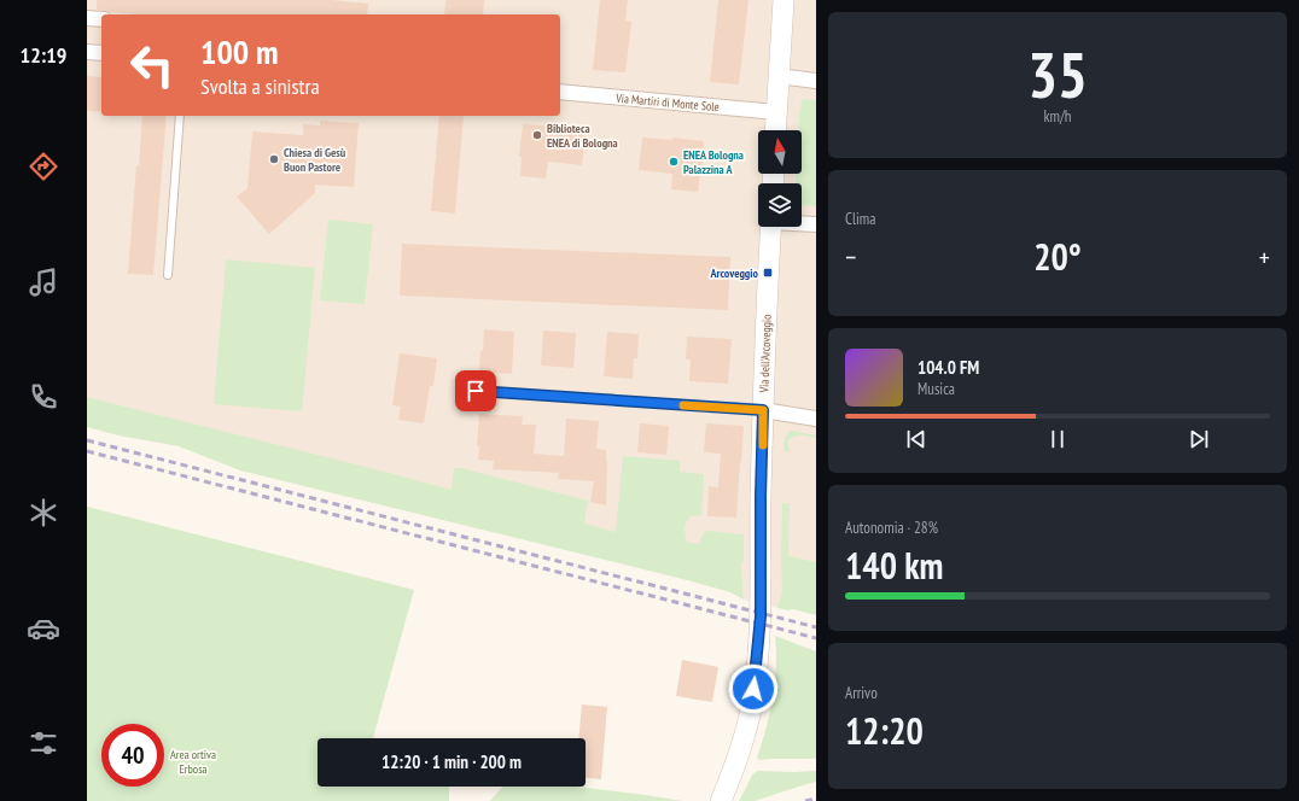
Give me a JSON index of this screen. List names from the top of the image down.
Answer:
{
  "streets": {
    "street": ["Via Martiri di Monte Sole", "Via dell'Arcoveggio"]
  },
  "parks": ["Area ortiva Erbosa"],
  "places": {
    "other": ["Biblioteca ENEA di Bologna", "Chiesa di Gesù Buon Pastore", "ENEA Bologna Palazzina A"],
    "transit": ["Arcoveggio"]
  },
  "north": "top",
  "page": {
    "tabs": "12:19",
    "tile": [
      ["35", "km/h"],
      "Clima",
      ["Autonomia · 28%", "140 km"],
      ["Arrivo", "12:20"]
    ],
    "turn": ["100 m", "Svolta a sinistra"],
    "heat": ["−", "20°", "+"],
    "song": ["104.0 FM", "Musica"],
    "limit": "40",
    "trip": "12:20 · 1 min · 200 m"
  }
}
